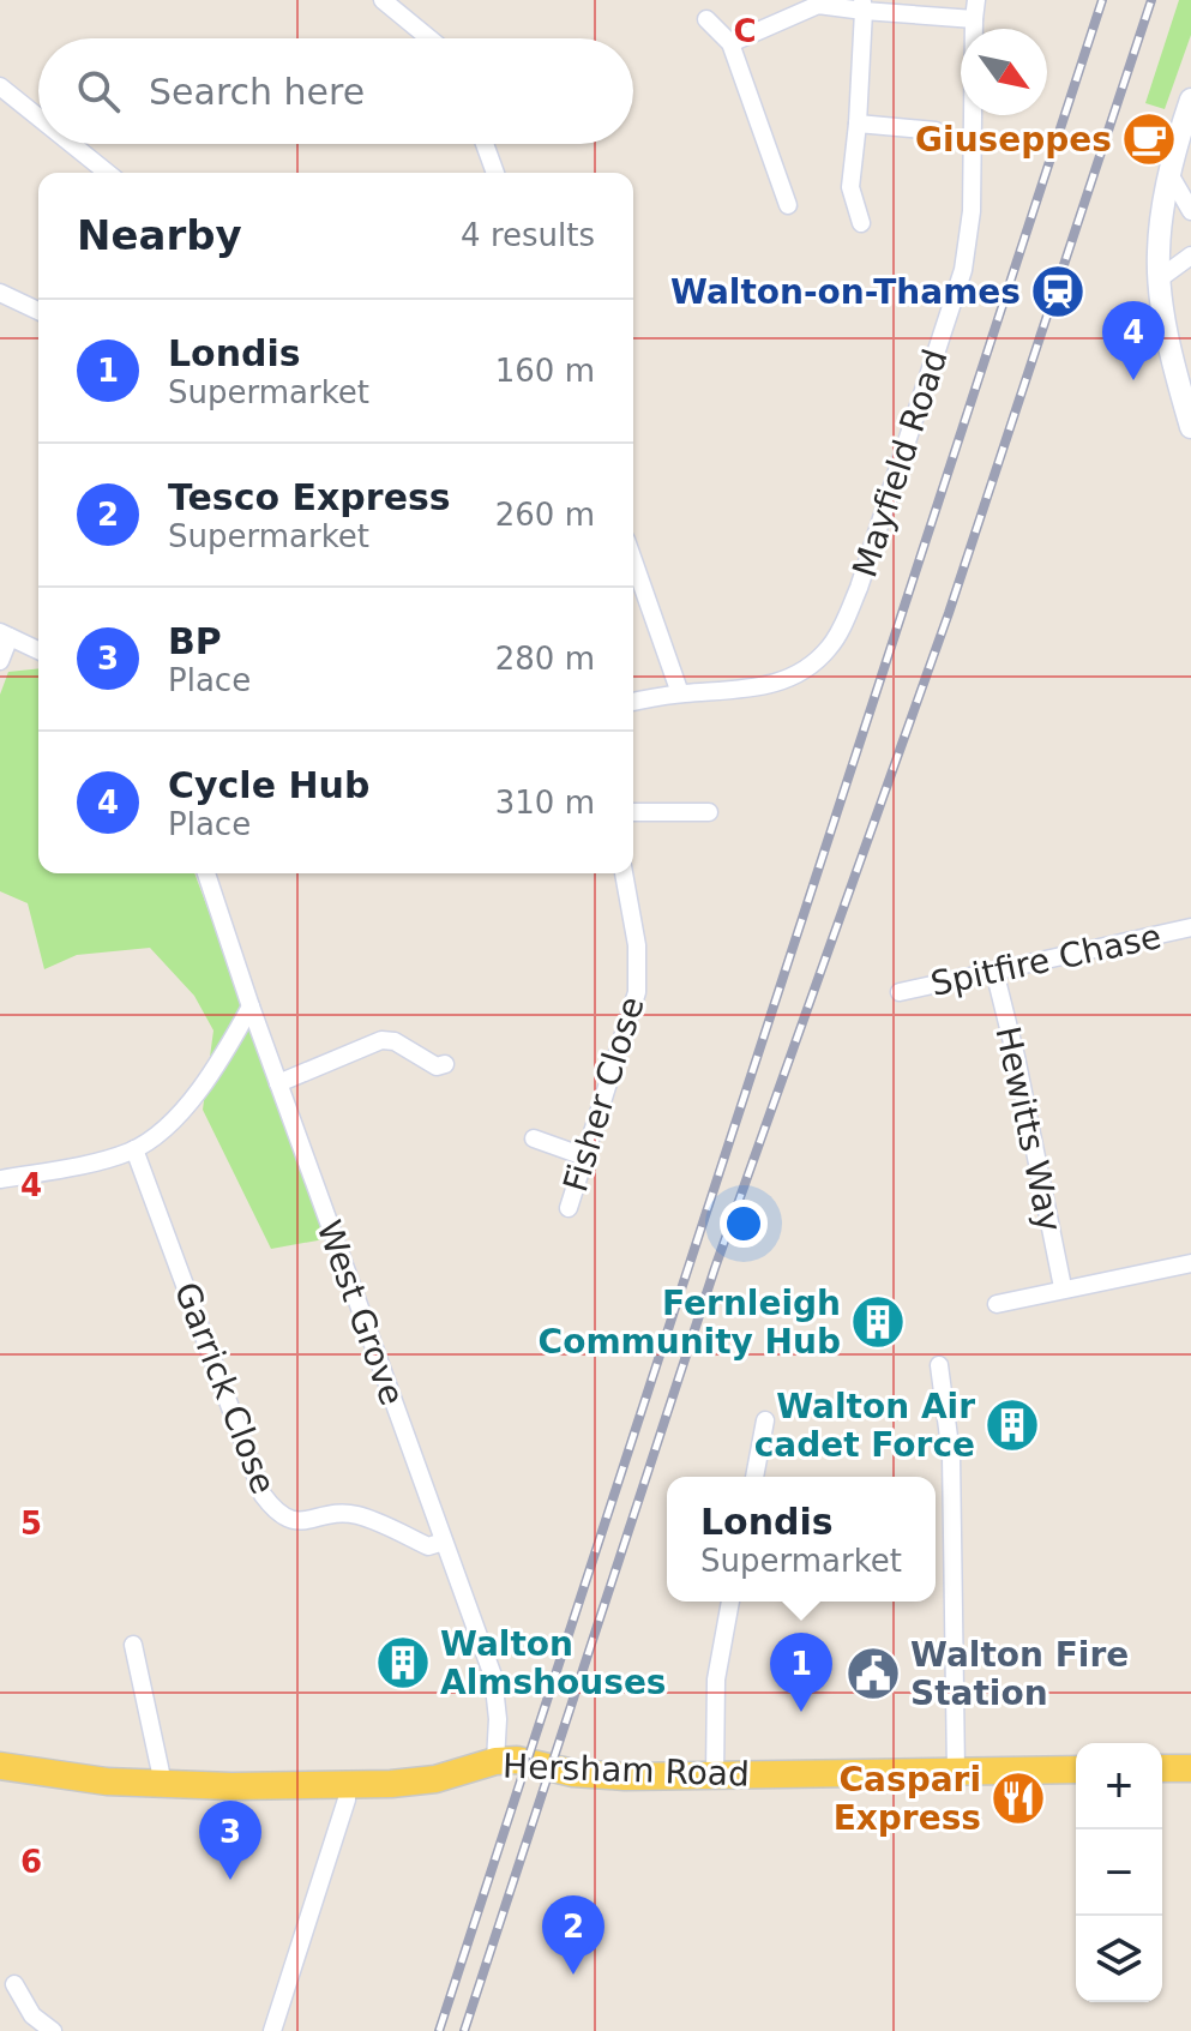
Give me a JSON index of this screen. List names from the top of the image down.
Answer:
{
  "streets": {
    "main road": ["Hersham Road"],
    "street": [
      "Mayfield Road",
      "Spitfire Chase",
      "Fisher Close",
      "Hewitts Way",
      "West Grove",
      "Garrick Close"
    ]
  },
  "crossings": [
    ["Spitfire Chase", "Hewitts Way"],
    ["West Grove", "Garrick Close"],
    ["West Grove", "Hersham Road"]
  ],
  "places": {
    "cafe": ["Giuseppes"],
    "station": ["Walton-on-Thames"],
    "building": ["Fernleigh Community Hub", "Walton Air cadet Force", "Walton Almshouses"],
    "public building": ["Walton Fire Station"],
    "restaurant": ["Caspari Express"]
  },
  "north": "bottom right",
  "page": {
    "search": "Search here",
    "heading": ["Nearby", "4 results"],
    "list": [
      {
        "mark": "1",
        "name": "Londis",
        "note": "Supermarket",
        "value": "160 m"
      },
      {
        "mark": "2",
        "name": "Tesco Express",
        "note": "Supermarket",
        "value": "260 m"
      },
      {
        "mark": "3",
        "name": "BP",
        "note": "Place",
        "value": "280 m"
      },
      {
        "mark": "4",
        "name": "Cycle Hub",
        "note": "Place",
        "value": "310 m"
      }
    ],
    "pins": [
      "4",
      "1",
      "3",
      "2"
    ],
    "popup": ["Londis", "Supermarket"],
    "map_buttons": ["+", "−"]
  },
  "grid": {
    "columns": ["C"],
    "rows": ["4", "5", "6"]
  }
}
